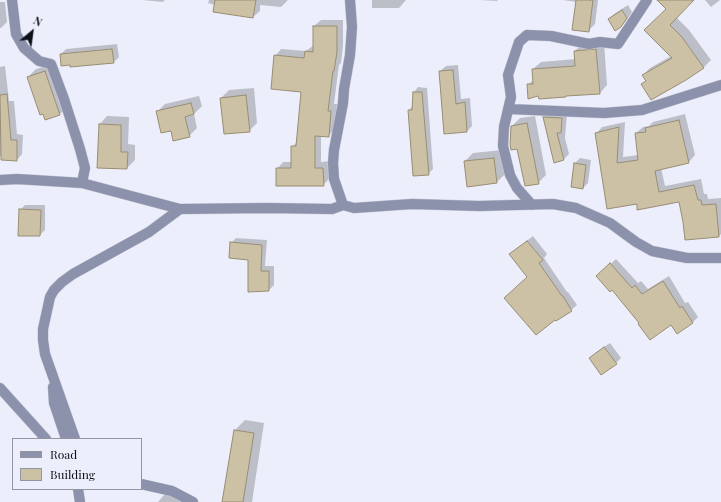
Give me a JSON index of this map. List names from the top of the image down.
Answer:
{
  "legend": ["Road", "Building"],
  "north": "top right"
}
